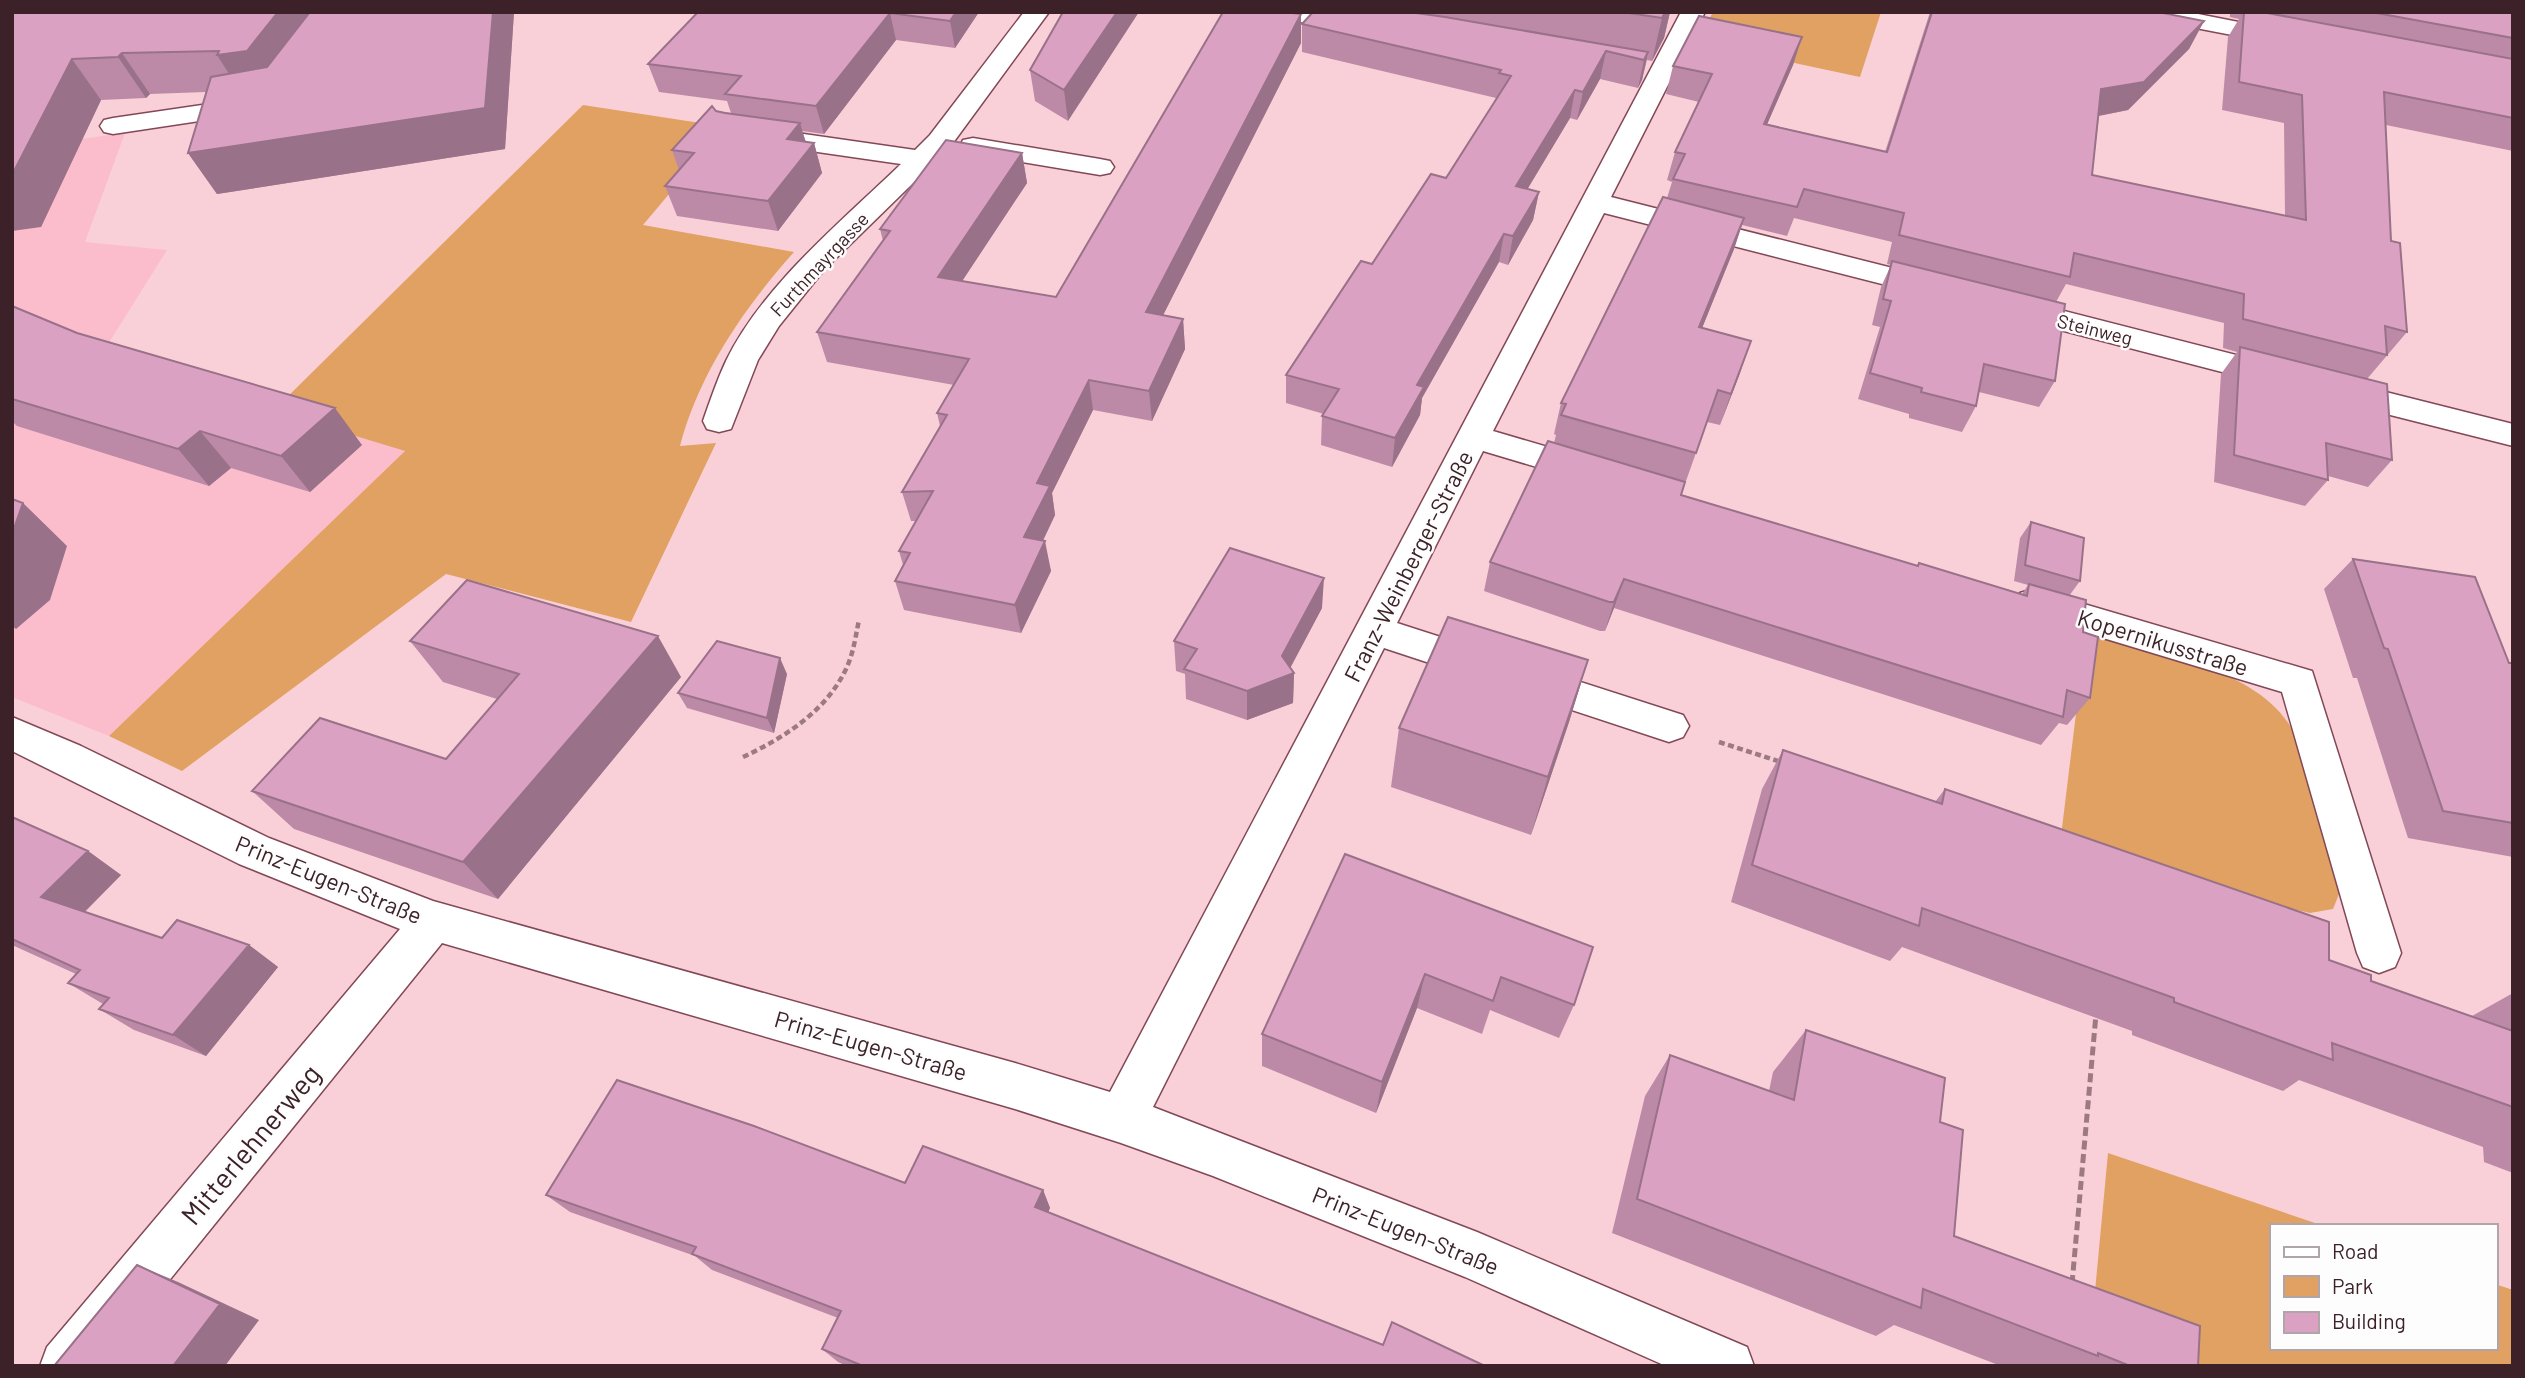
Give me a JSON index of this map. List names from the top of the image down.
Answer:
{
  "streets": {
    "street": [
      "Furthmayrgasse",
      "Steinweg",
      "Franz-Weinberger-Straße",
      "Kopernikusstraße",
      "Prinz-Eugen-Straße",
      "Mitterlehnerweg"
    ]
  },
  "crossings": [
    ["Steinweg", "Franz-Weinberger-Straße"],
    ["Franz-Weinberger-Straße", "Prinz-Eugen-Straße"],
    ["Prinz-Eugen-Straße", "Mitterlehnerweg"]
  ],
  "legend": ["Road", "Park", "Building"]
}
